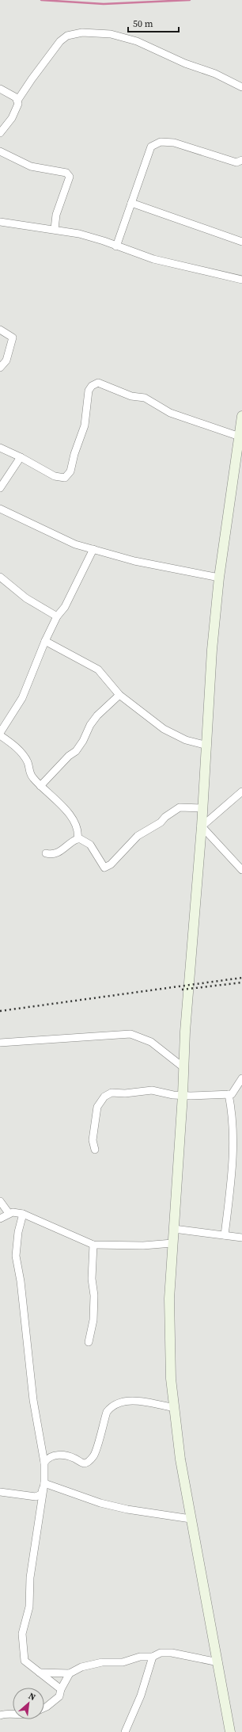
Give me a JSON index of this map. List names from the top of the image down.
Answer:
{
  "scale_bar": "50 m",
  "north": "top right"
}
